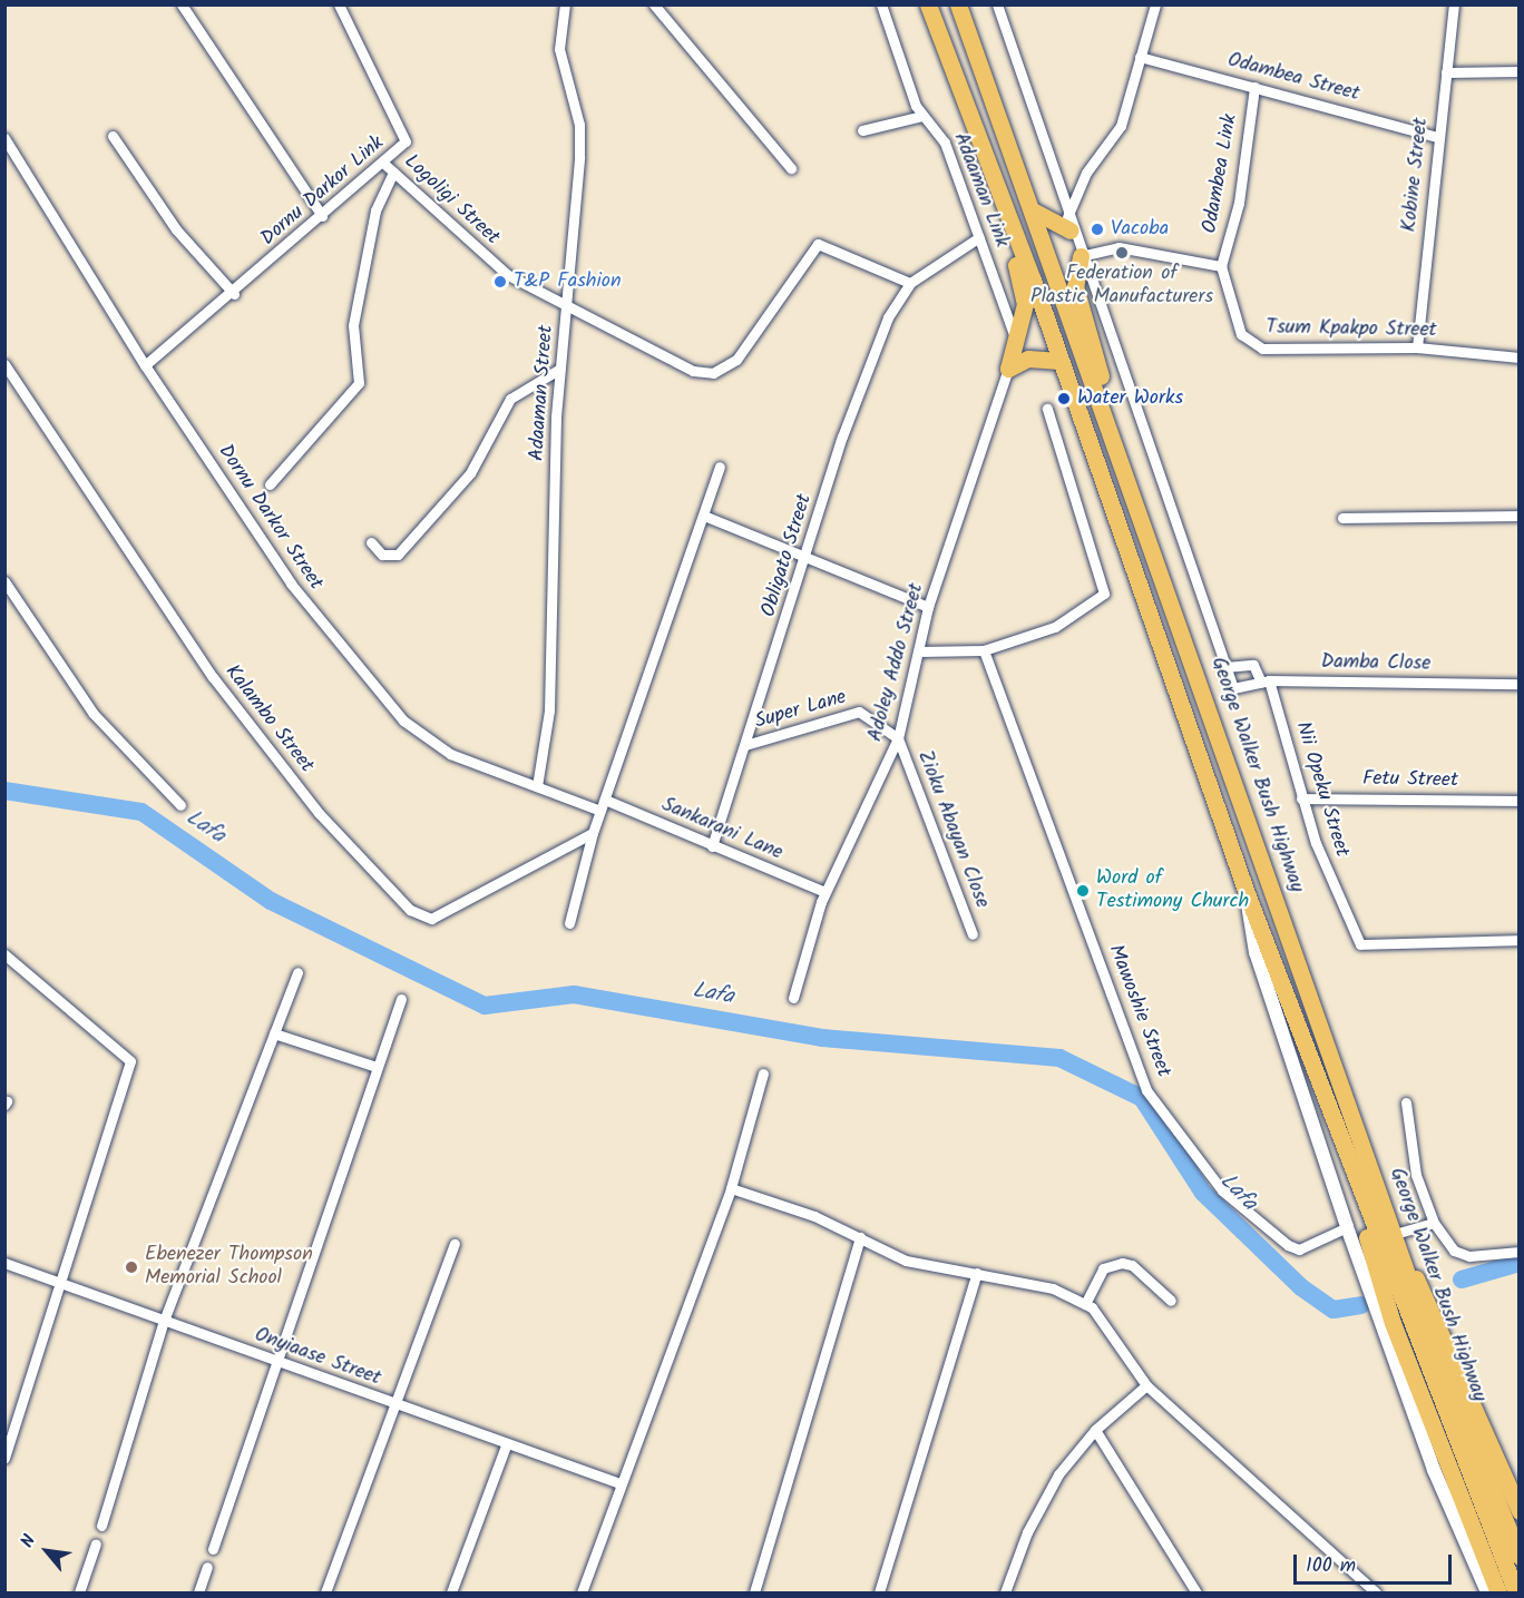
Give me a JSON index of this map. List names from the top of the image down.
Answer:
{
  "streets": {
    "highway": ["George Walker Bush Highway"],
    "street": [
      "Odambea Street",
      "Odambea Link",
      "Kobine Street",
      "Adaaman Link",
      "Dornu Darkor Link",
      "Logoligi Street",
      "Tsum Kpakpo Street",
      "Adaaman Street",
      "Dornu Darkor Street",
      "Obligato Street",
      "Adoley Addo Street",
      "Damba Close",
      "Super Lane",
      "Kalambo Street",
      "Fetu Street",
      "Nii Opeku Street",
      "Sankarani Lane",
      "Zioku Abayan Close",
      "Mawoshie Street",
      "Onyiaase Street"
    ]
  },
  "crossings": [
    ["Odambea Street", "Odambea Link"],
    ["Odambea Street", "Kobine Street"],
    ["Odambea Link", "Tsum Kpakpo Street"],
    ["Kobine Street", "Tsum Kpakpo Street"],
    ["Dornu Darkor Link", "Logoligi Street"],
    ["Dornu Darkor Link", "Dornu Darkor Street"],
    ["Logoligi Street", "Adaaman Street"],
    ["Logoligi Street", "Obligato Street"],
    ["Adaaman Street", "Dornu Darkor Street"],
    ["Obligato Street", "Super Lane"],
    ["Obligato Street", "Sankarani Lane"],
    ["Adoley Addo Street", "Super Lane"],
    ["Adoley Addo Street", "Sankarani Lane"],
    ["Adoley Addo Street", "Zioku Abayan Close"],
    ["Damba Close", "Nii Opeku Street"],
    ["Super Lane", "Zioku Abayan Close"],
    ["George Walker Bush Highway", "Mawoshie Street"],
    ["Fetu Street", "Nii Opeku Street"]
  ],
  "water": ["Lafa"],
  "places": [
    "Vacoba",
    "Federation of Plastic Manufacturers",
    "T&P Fashion",
    "Water Works",
    "Word of Testimony Church",
    "Ebenezer Thompson Memorial School"
  ],
  "scale_bar": "100 m",
  "north": "top left"
}
